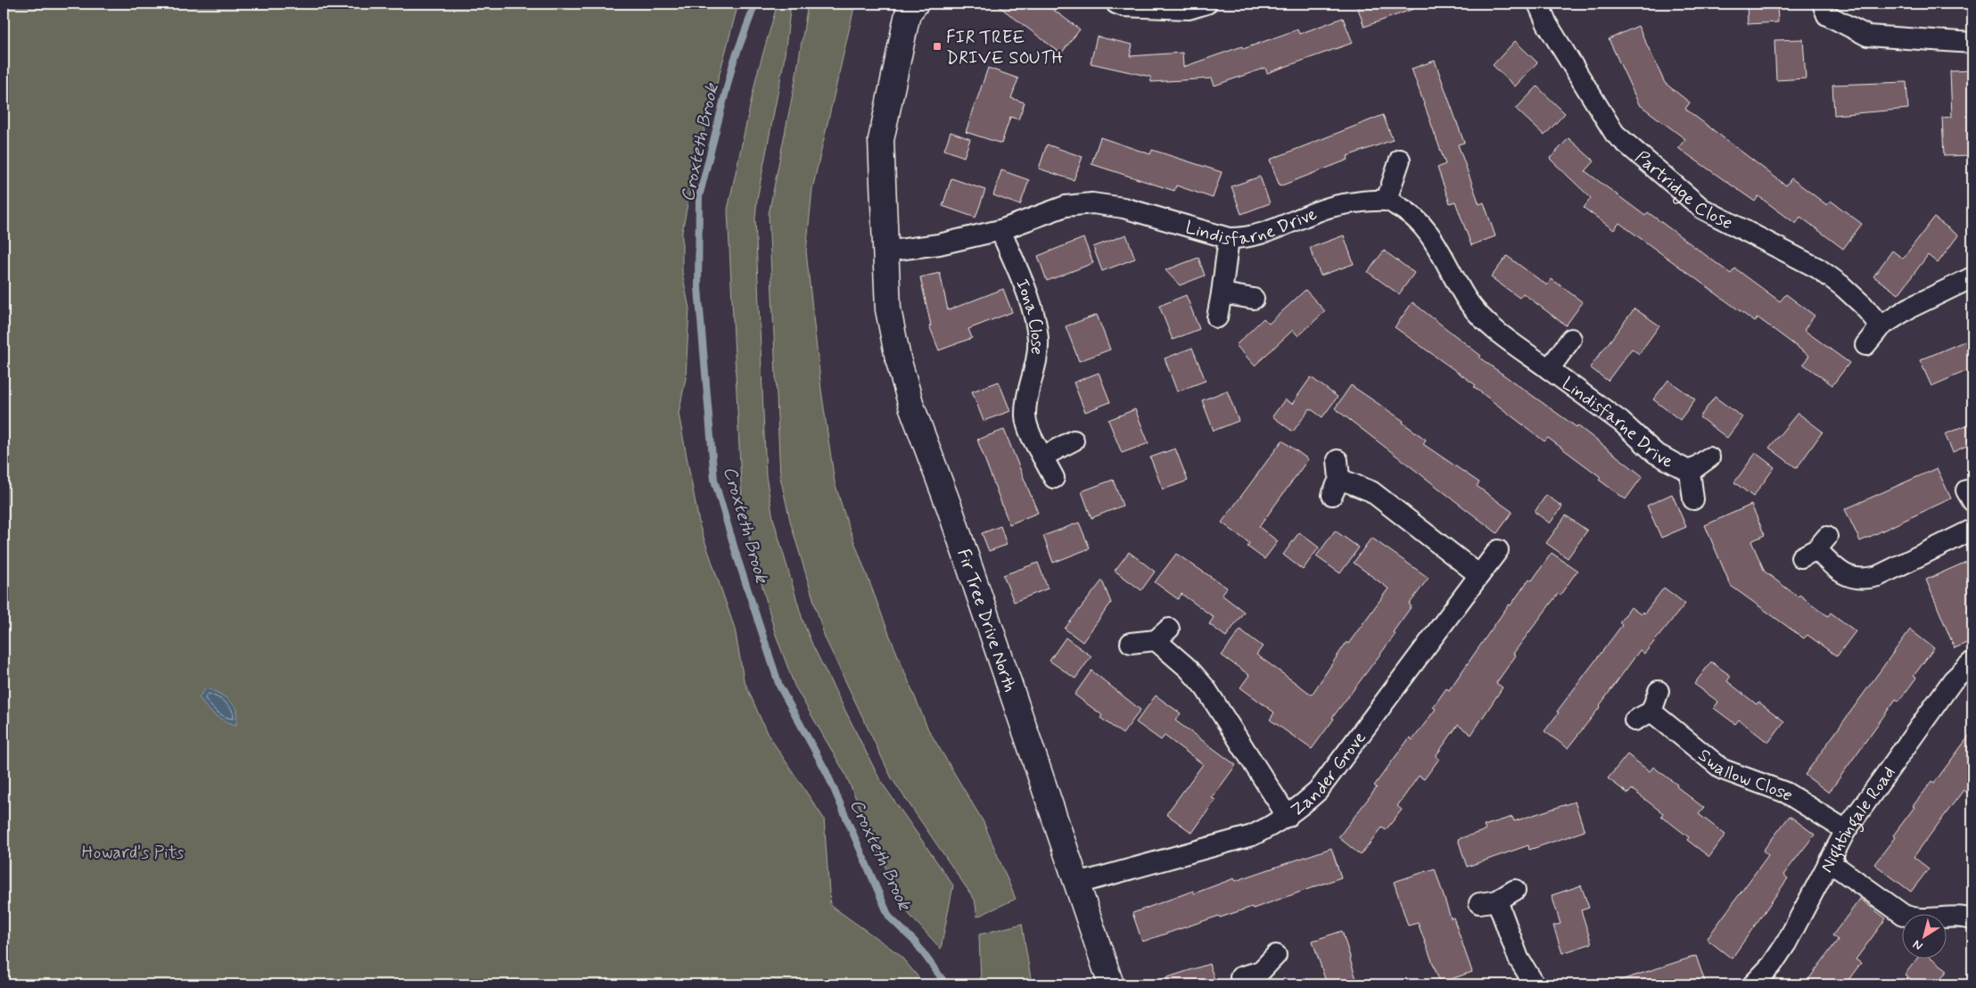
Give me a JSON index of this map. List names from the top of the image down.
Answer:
{
  "streets": {
    "street": [
      "Partridge Close",
      "Lindisfarne Drive",
      "Iona Close",
      "Fir Tree Drive North",
      "Zander Grove",
      "Swallow Close",
      "Nightingale Road"
    ]
  },
  "crossings": [
    ["Lindisfarne Drive", "Iona Close"],
    ["Lindisfarne Drive", "Fir Tree Drive North"],
    ["Fir Tree Drive North", "Zander Grove"],
    ["Swallow Close", "Nightingale Road"]
  ],
  "water": ["Croxteth Brook"],
  "parks": ["Howard's Pits"],
  "places": {
    "transit": ["FIR TREE DRIVE SOUTH"]
  },
  "north": "bottom left"
}
